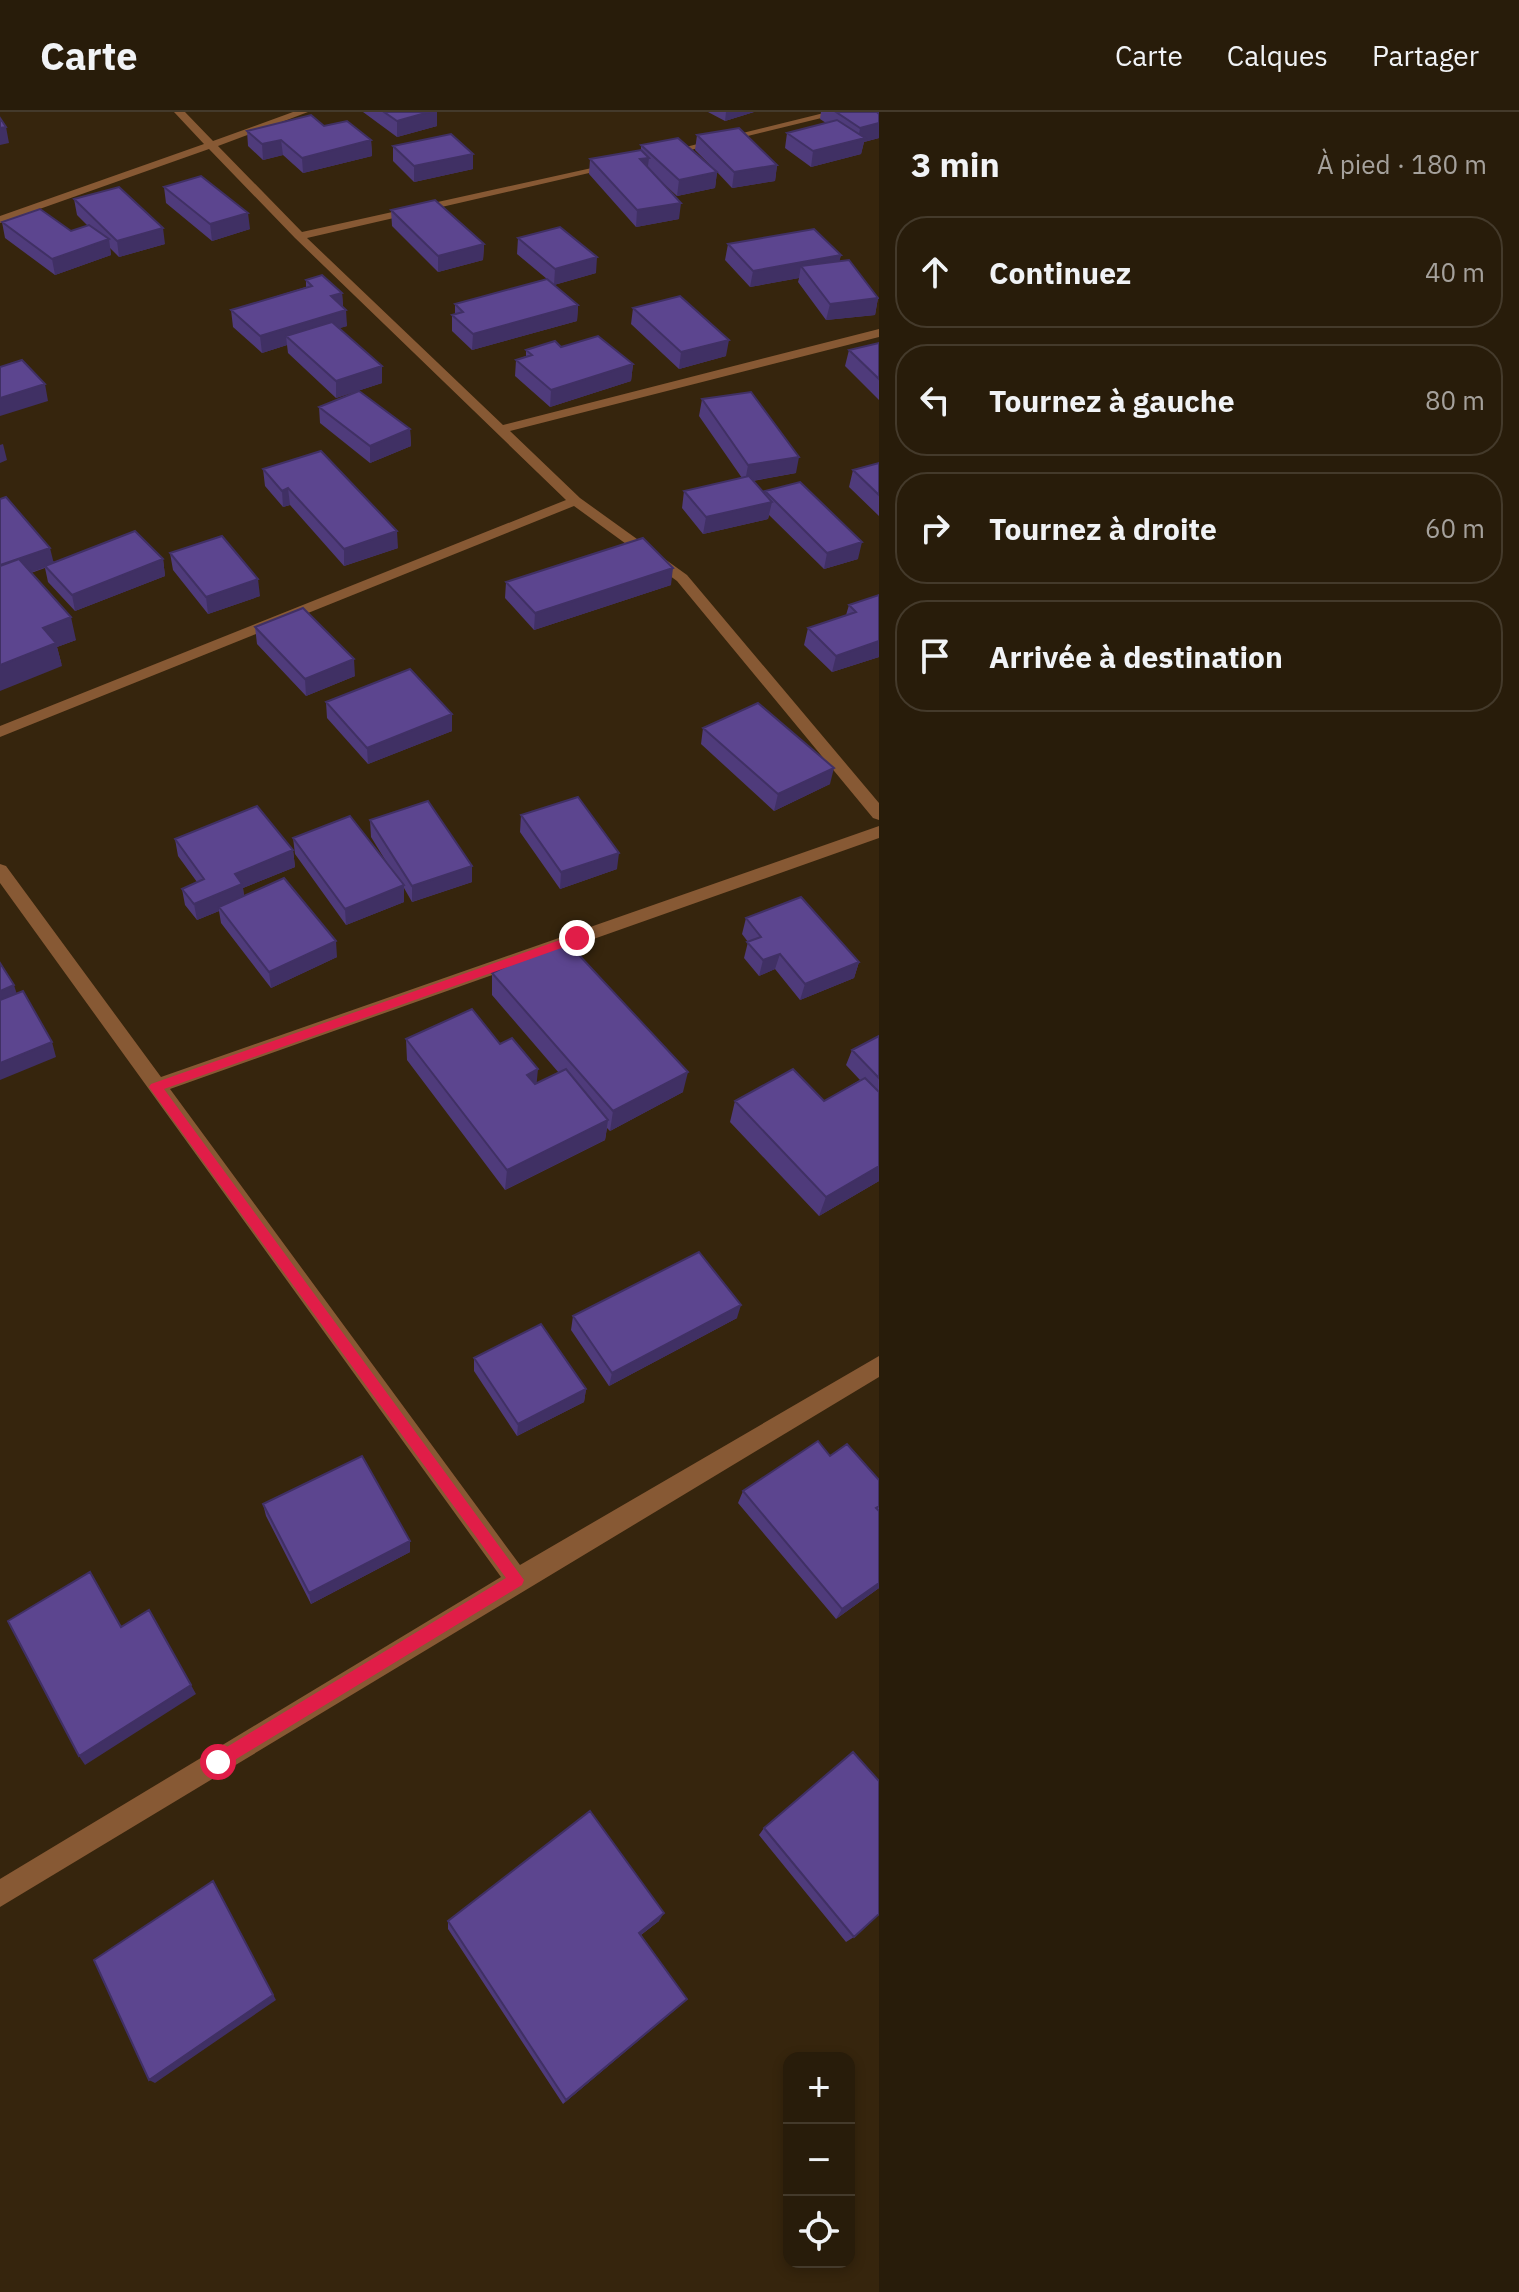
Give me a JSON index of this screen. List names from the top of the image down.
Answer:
{
  "page": {
    "header": "Carte",
    "nav": ["Carte", "Calques", "Partager"],
    "heading": ["3 min", "À pied · 180 m"],
    "list": [
      ["Continuez", "40 m"],
      ["Tournez à gauche", "80 m"],
      ["Tournez à droite", "60 m"],
      "Arrivée à destination"
    ],
    "map_buttons": ["+", "−"]
  }
}
